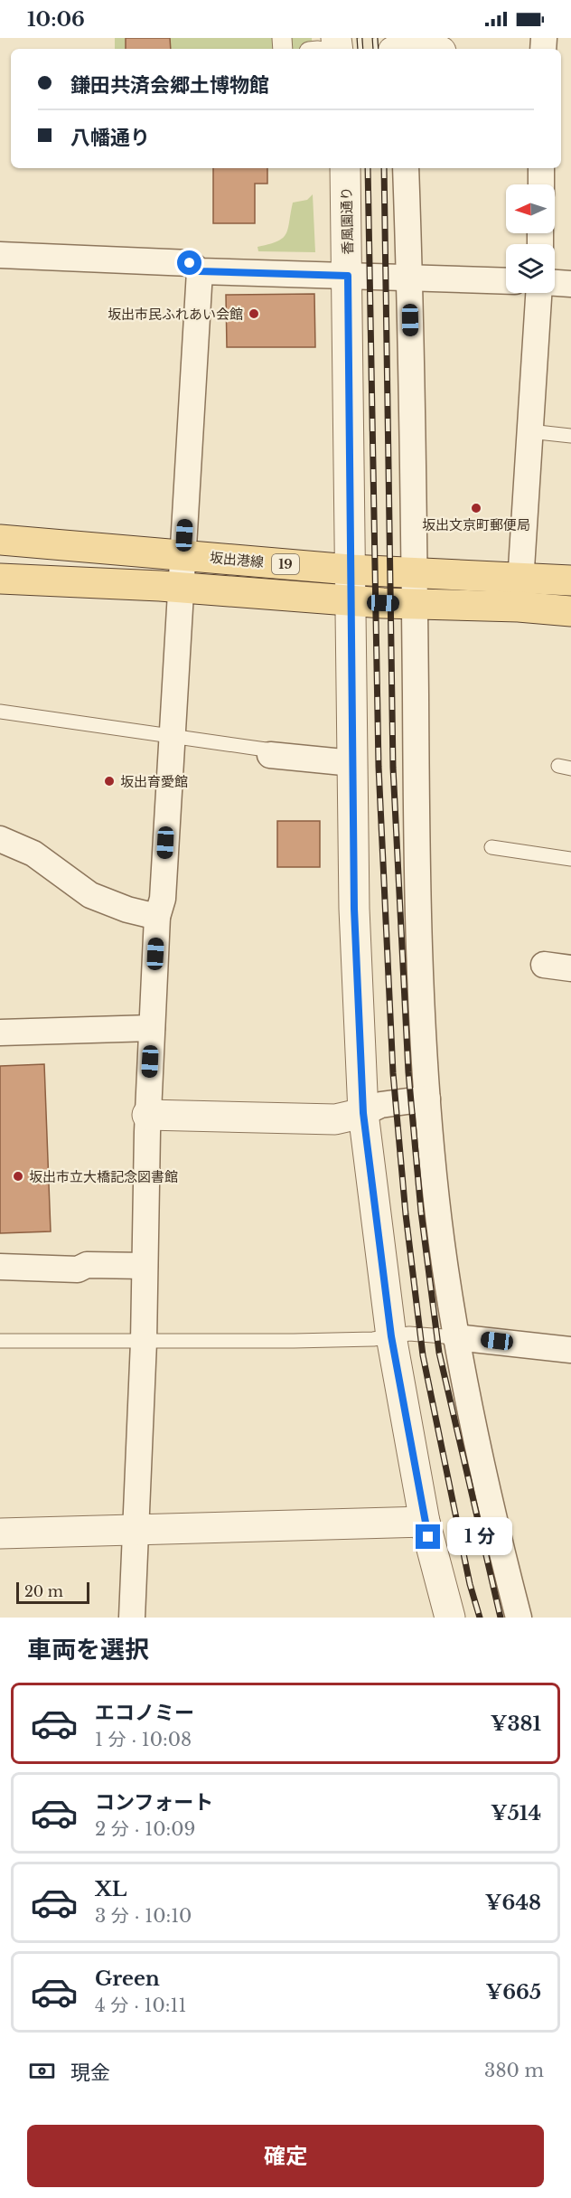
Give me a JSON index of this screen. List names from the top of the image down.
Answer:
{
  "streets": {
    "main road": ["坂出港線", "19"],
    "street": ["香風園通り"]
  },
  "crossings": [
    ["香風園通り", "坂出港線"]
  ],
  "places": [
    "坂出市民ふれあい会館",
    "坂出文京町郵便局",
    "坂出育愛館",
    "坂出市立大橋記念図書館"
  ],
  "scale_bar": "20 m",
  "north": "left",
  "page": {
    "status": "10:06",
    "banner": ["鎌田共済会郷土博物館", "八幡通り"],
    "bubble": "1 分",
    "scale": "20 m",
    "heading": "車両を選択",
    "list": [
      {
        "name": "エコノミー",
        "note": "1 分 · 10:08",
        "value": "¥381"
      },
      {
        "name": "コンフォート",
        "note": "2 分 · 10:09",
        "value": "¥514"
      },
      {
        "name": "XL",
        "note": "3 分 · 10:10",
        "value": "¥648"
      },
      {
        "name": "Green",
        "note": "4 分 · 10:11",
        "value": "¥665"
      }
    ],
    "pay": ["現金", "380 m"],
    "buttons": "確定"
  }
}
